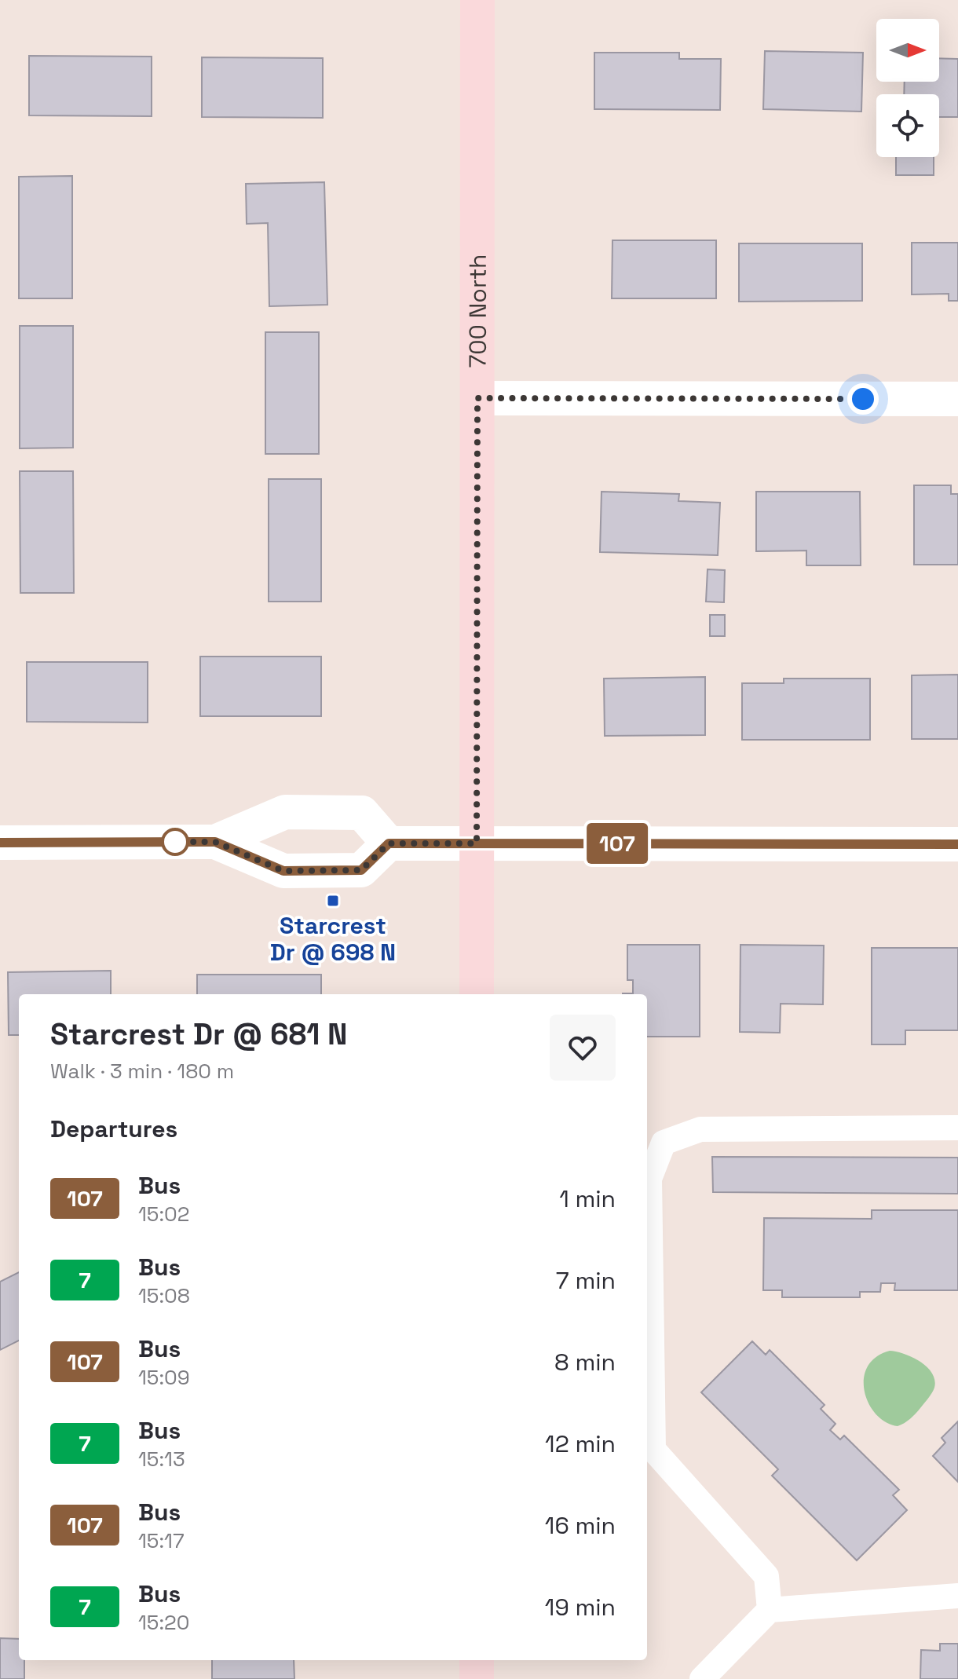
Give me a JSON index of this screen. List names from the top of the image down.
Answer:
{
  "streets": {
    "main road": ["700 North"]
  },
  "places": {
    "transit": ["Starcrest Dr @ 698 N"]
  },
  "lines": ["bus line 107"],
  "north": "right",
  "page": {
    "on_map": "107",
    "heading": [
      ["Starcrest Dr @ 681 N", "Walk · 3 min · 180 m"],
      "Departures"
    ],
    "list": [
      {
        "mark": "107",
        "name": "Bus",
        "note": "15:02",
        "value": "1 min"
      },
      {
        "mark": "7",
        "name": "Bus",
        "note": "15:08",
        "value": "7 min"
      },
      {
        "mark": "107",
        "name": "Bus",
        "note": "15:09",
        "value": "8 min"
      },
      {
        "mark": "7",
        "name": "Bus",
        "note": "15:13",
        "value": "12 min"
      },
      {
        "mark": "107",
        "name": "Bus",
        "note": "15:17",
        "value": "16 min"
      },
      {
        "mark": "7",
        "name": "Bus",
        "note": "15:20",
        "value": "19 min"
      }
    ]
  }
}
